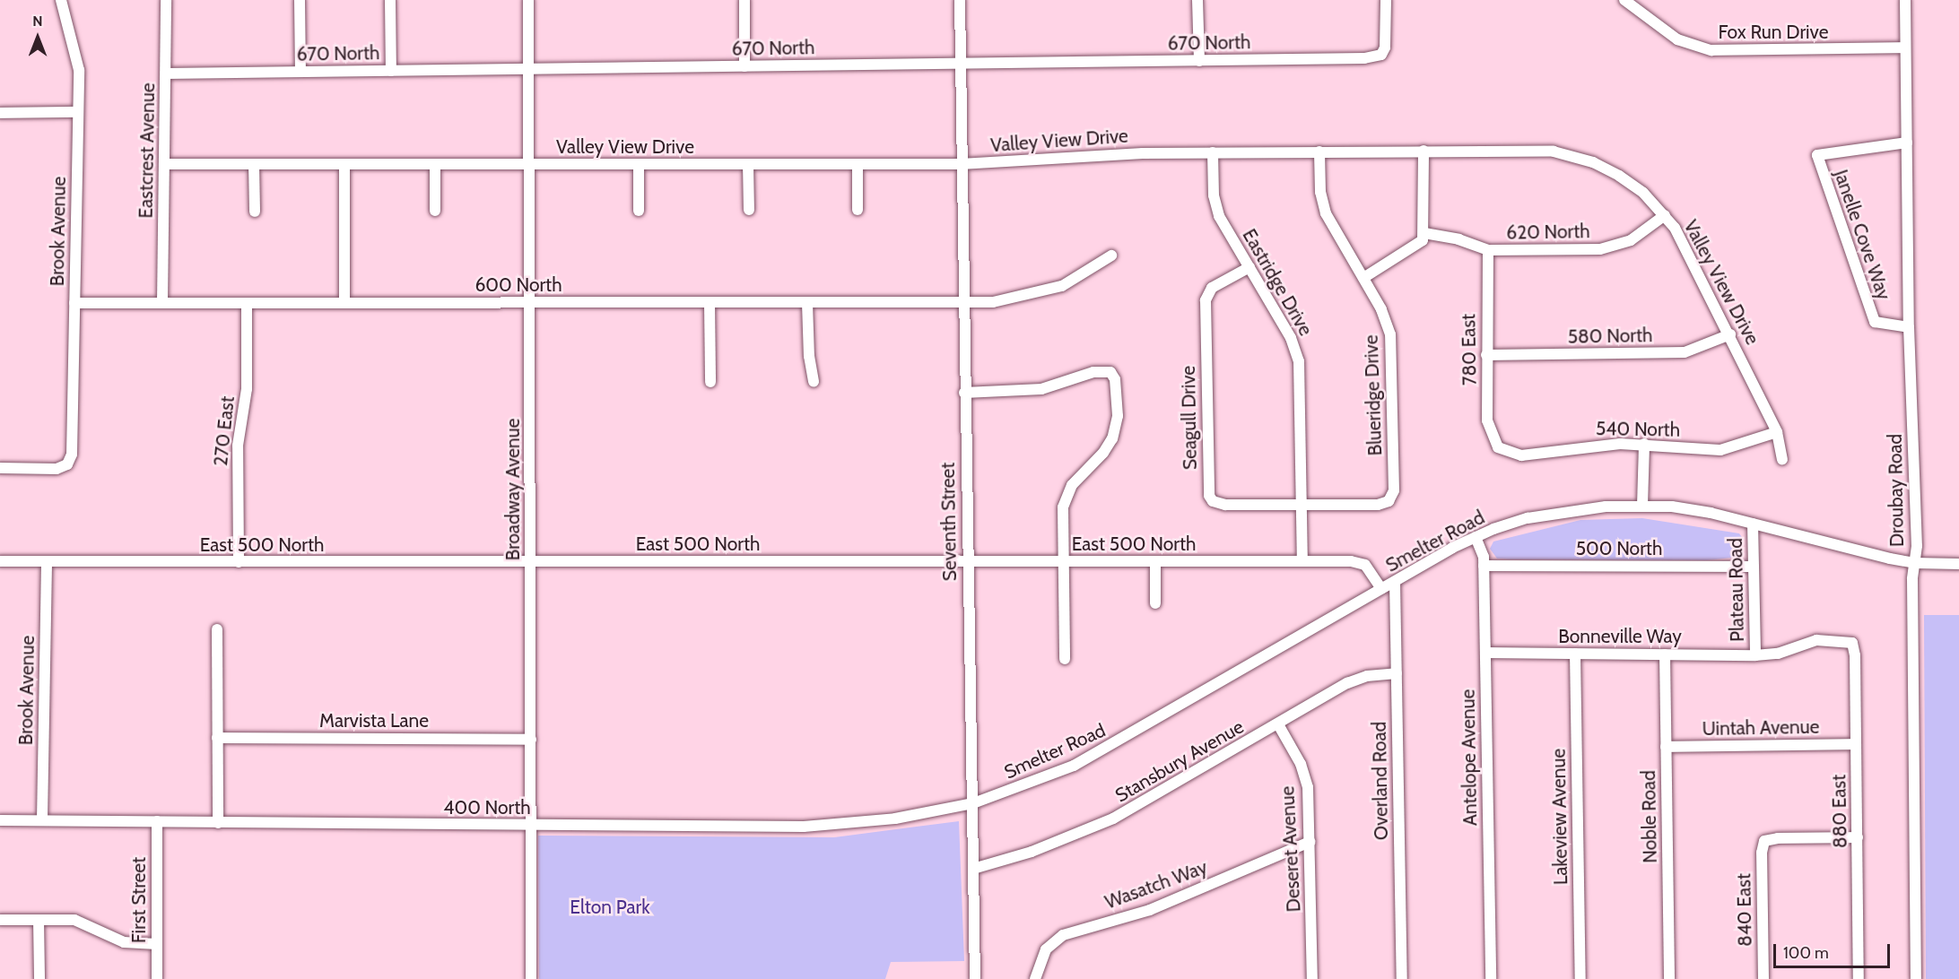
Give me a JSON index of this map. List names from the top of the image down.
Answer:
{
  "streets": {
    "street": [
      "Fox Run Drive",
      "670 North",
      "Valley View Drive",
      "Eastcrest Avenue",
      "Brook Avenue",
      "620 North",
      "Janelle Cove Way",
      "Eastridge Drive",
      "600 North",
      "580 North",
      "780 East",
      "Blueridge Drive",
      "Seagull Drive",
      "540 North",
      "270 East",
      "Broadway Avenue",
      "Droubay Road",
      "Seventh Street",
      "Smelter Road",
      "East 500 North",
      "500 North",
      "Plateau Road",
      "Bonneville Way",
      "Marvista Lane",
      "Uintah Avenue",
      "Antelope Avenue",
      "Stansbury Avenue",
      "Overland Road",
      "400 North",
      "880 East",
      "Lakeview Avenue",
      "Noble Road",
      "Deseret Avenue",
      "Wasatch Way",
      "First Street",
      "840 East"
    ]
  },
  "crossings": [
    ["Fox Run Drive", "Droubay Road"],
    ["670 North", "Eastcrest Avenue"],
    ["670 North", "Broadway Avenue"],
    ["670 North", "Seventh Street"],
    ["Valley View Drive", "Eastcrest Avenue"],
    ["Valley View Drive", "620 North"],
    ["Valley View Drive", "Eastridge Drive"],
    ["Valley View Drive", "580 North"],
    ["Valley View Drive", "Blueridge Drive"],
    ["Valley View Drive", "540 North"],
    ["Valley View Drive", "Broadway Avenue"],
    ["Valley View Drive", "Seventh Street"],
    ["Eastcrest Avenue", "600 North"],
    ["Brook Avenue", "600 North"],
    ["Brook Avenue", "East 500 North"],
    ["Brook Avenue", "400 North"],
    ["620 North", "780 East"],
    ["Janelle Cove Way", "Droubay Road"],
    ["Eastridge Drive", "Blueridge Drive"],
    ["Eastridge Drive", "Seagull Drive"],
    ["Eastridge Drive", "East 500 North"],
    ["600 North", "270 East"],
    ["600 North", "Broadway Avenue"],
    ["600 North", "Seventh Street"],
    ["580 North", "780 East"],
    ["780 East", "540 North"],
    ["Blueridge Drive", "Seagull Drive"],
    ["270 East", "East 500 North"],
    ["Broadway Avenue", "East 500 North"],
    ["Broadway Avenue", "Marvista Lane"],
    ["Broadway Avenue", "400 North"],
    ["Droubay Road", "Smelter Road"],
    ["Seventh Street", "Smelter Road"],
    ["Seventh Street", "East 500 North"],
    ["Seventh Street", "Stansbury Avenue"],
    ["Seventh Street", "400 North"],
    ["Smelter Road", "East 500 North"],
    ["Smelter Road", "Plateau Road"],
    ["Smelter Road", "Antelope Avenue"],
    ["Smelter Road", "Overland Road"],
    ["Smelter Road", "400 North"],
    ["500 North", "Plateau Road"],
    ["500 North", "Antelope Avenue"],
    ["Plateau Road", "Bonneville Way"],
    ["Bonneville Way", "Antelope Avenue"],
    ["Bonneville Way", "880 East"],
    ["Bonneville Way", "Lakeview Avenue"],
    ["Bonneville Way", "Noble Road"],
    ["Uintah Avenue", "880 East"],
    ["Uintah Avenue", "Noble Road"],
    ["Stansbury Avenue", "Overland Road"],
    ["Stansbury Avenue", "Deseret Avenue"],
    ["400 North", "First Street"],
    ["880 East", "840 East"],
    ["Deseret Avenue", "Wasatch Way"]
  ],
  "parks": ["Elton Park"],
  "scale_bar": "100 m",
  "north": "top"
}
